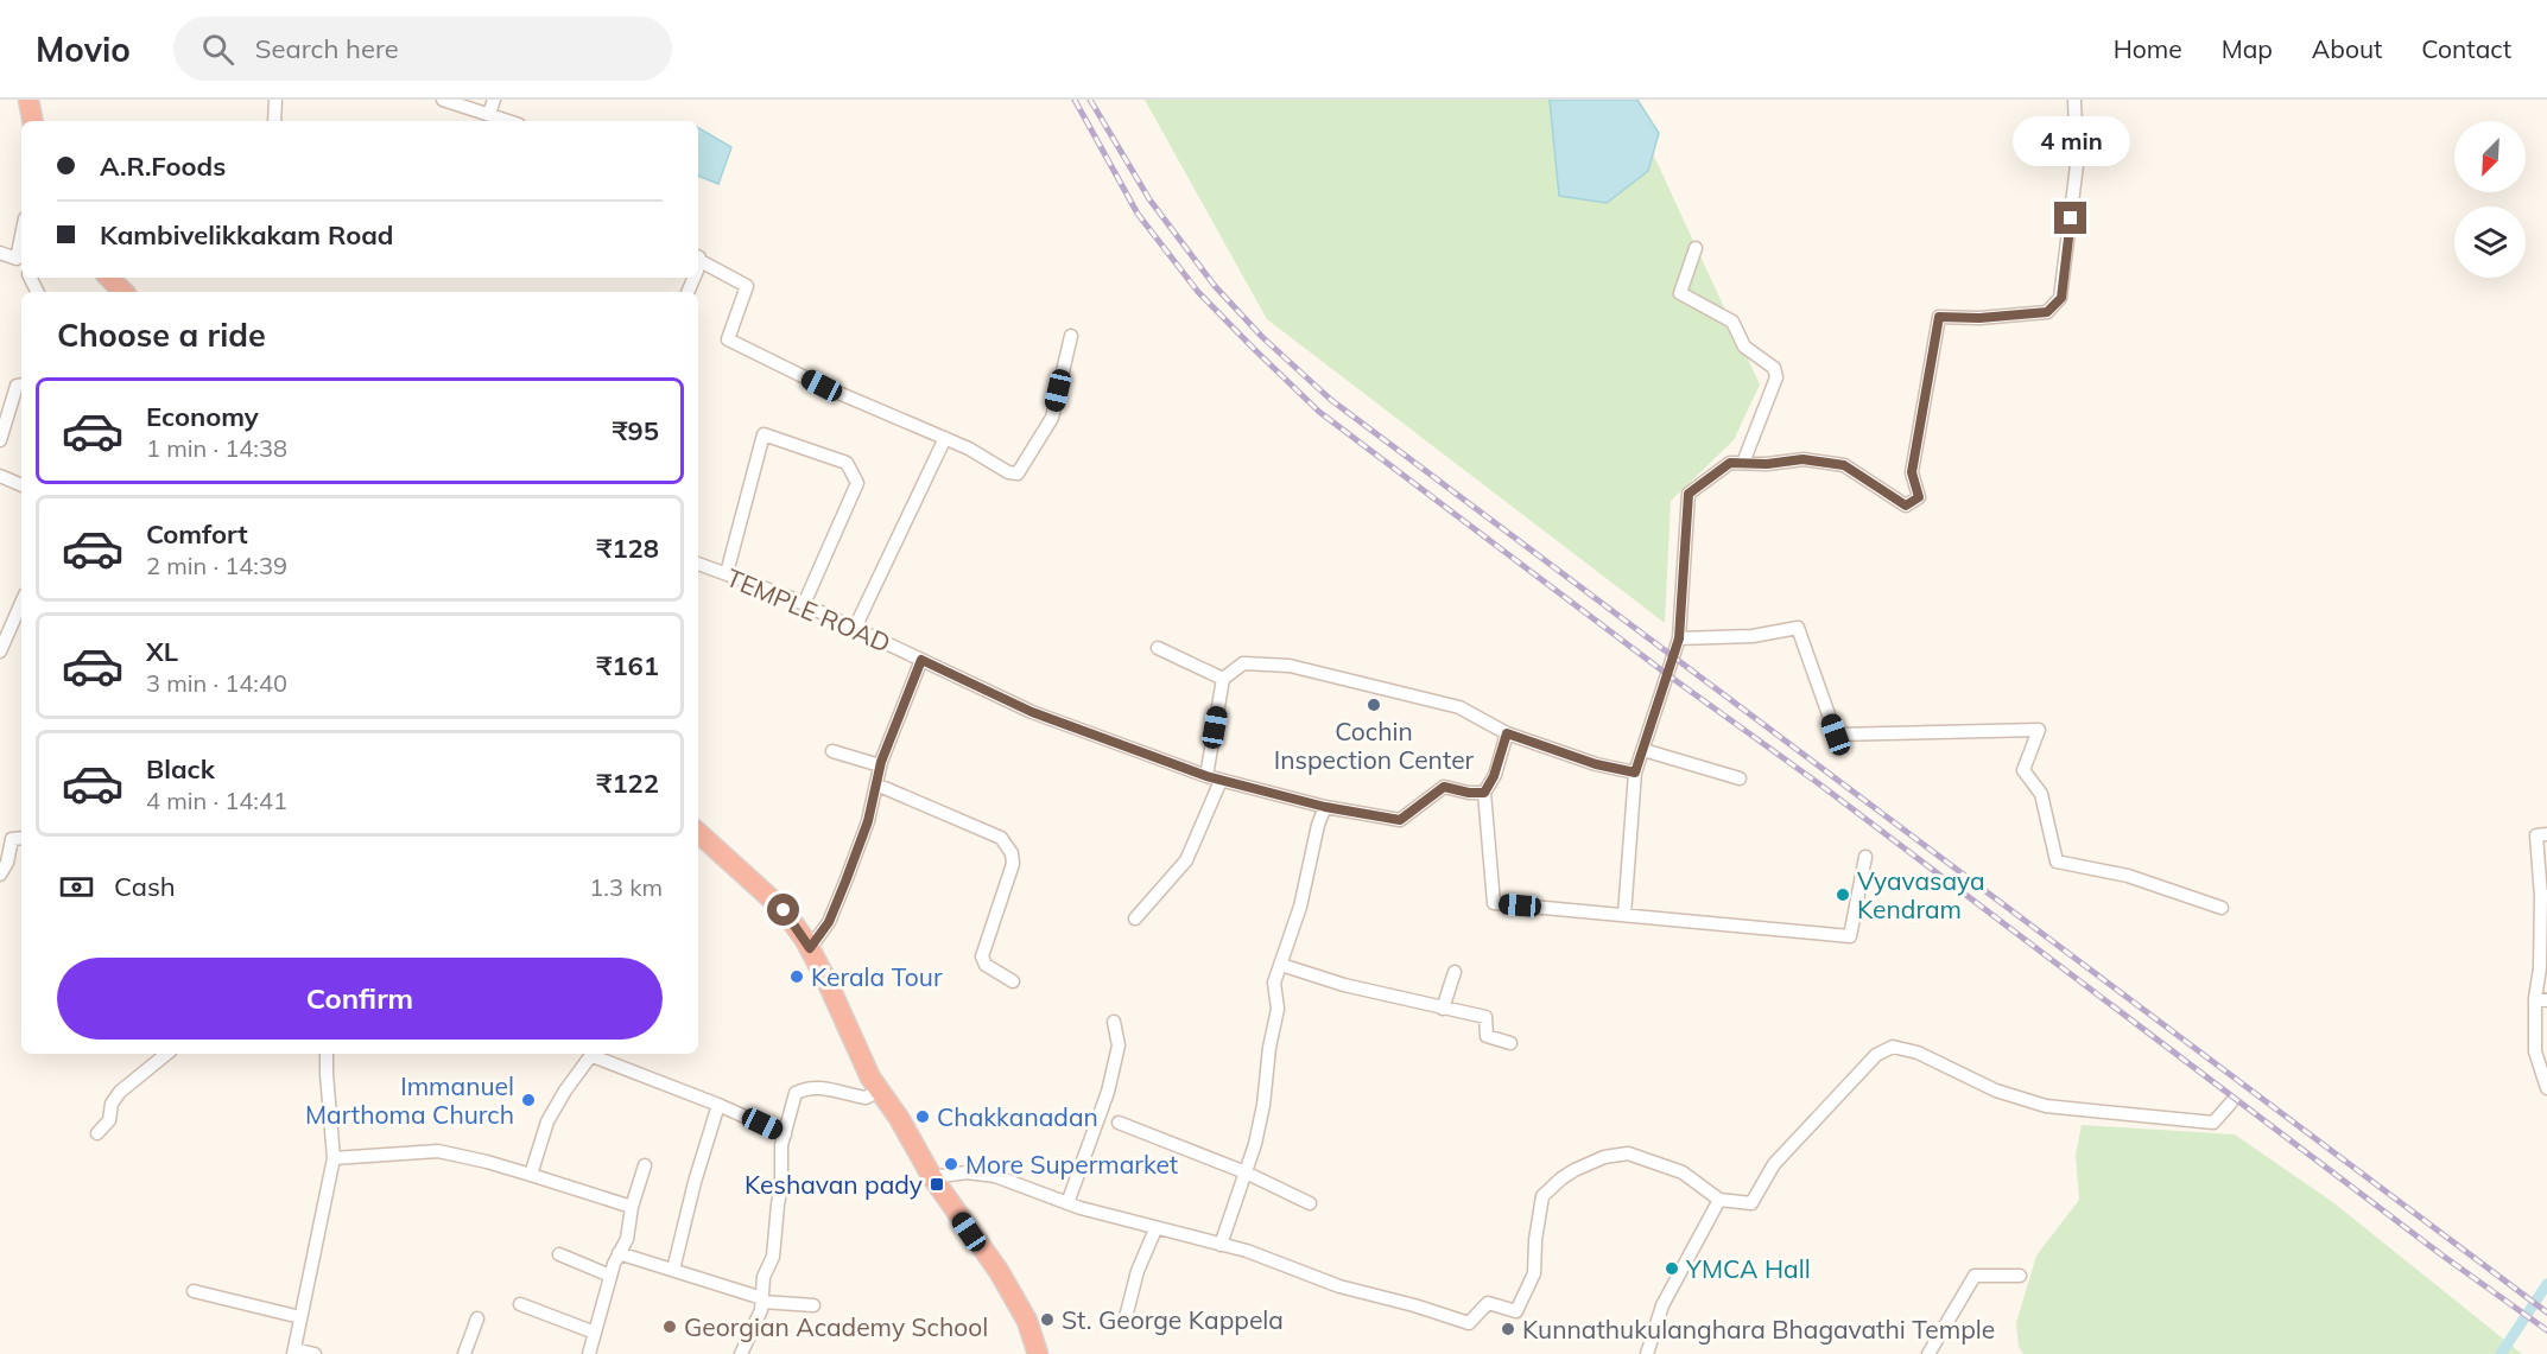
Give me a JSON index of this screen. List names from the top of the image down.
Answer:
{
  "streets": {
    "street": ["TEMPLE ROAD"]
  },
  "places": {
    "other": [
      "Cochin Inspection Center",
      "Vyavasaya Kendram",
      "Kerala Tour",
      "Immanuel Marthoma Church",
      "Chakkanadan",
      "More Supermarket",
      "YMCA Hall",
      "St. George Kappela",
      "Georgian Academy School",
      "Kunnathukulanghara Bhagavathi Temple"
    ],
    "transit": ["Keshavan pady"]
  },
  "north": "bottom left",
  "page": {
    "header": "Movio",
    "search": "Search here",
    "nav": [
      "Home",
      "Map",
      "About",
      "Contact"
    ],
    "bubble": "4 min",
    "banner": ["A.R.Foods", "Kambivelikkakam Road"],
    "heading": "Choose a ride",
    "list": [
      {
        "name": "Economy",
        "note": "1 min · 14:38",
        "value": "₹95"
      },
      {
        "name": "Comfort",
        "note": "2 min · 14:39",
        "value": "₹128"
      },
      {
        "name": "XL",
        "note": "3 min · 14:40",
        "value": "₹161"
      },
      {
        "name": "Black",
        "note": "4 min · 14:41",
        "value": "₹122"
      }
    ],
    "pay": ["Cash", "1.3 km"],
    "buttons": "Confirm"
  }
}
